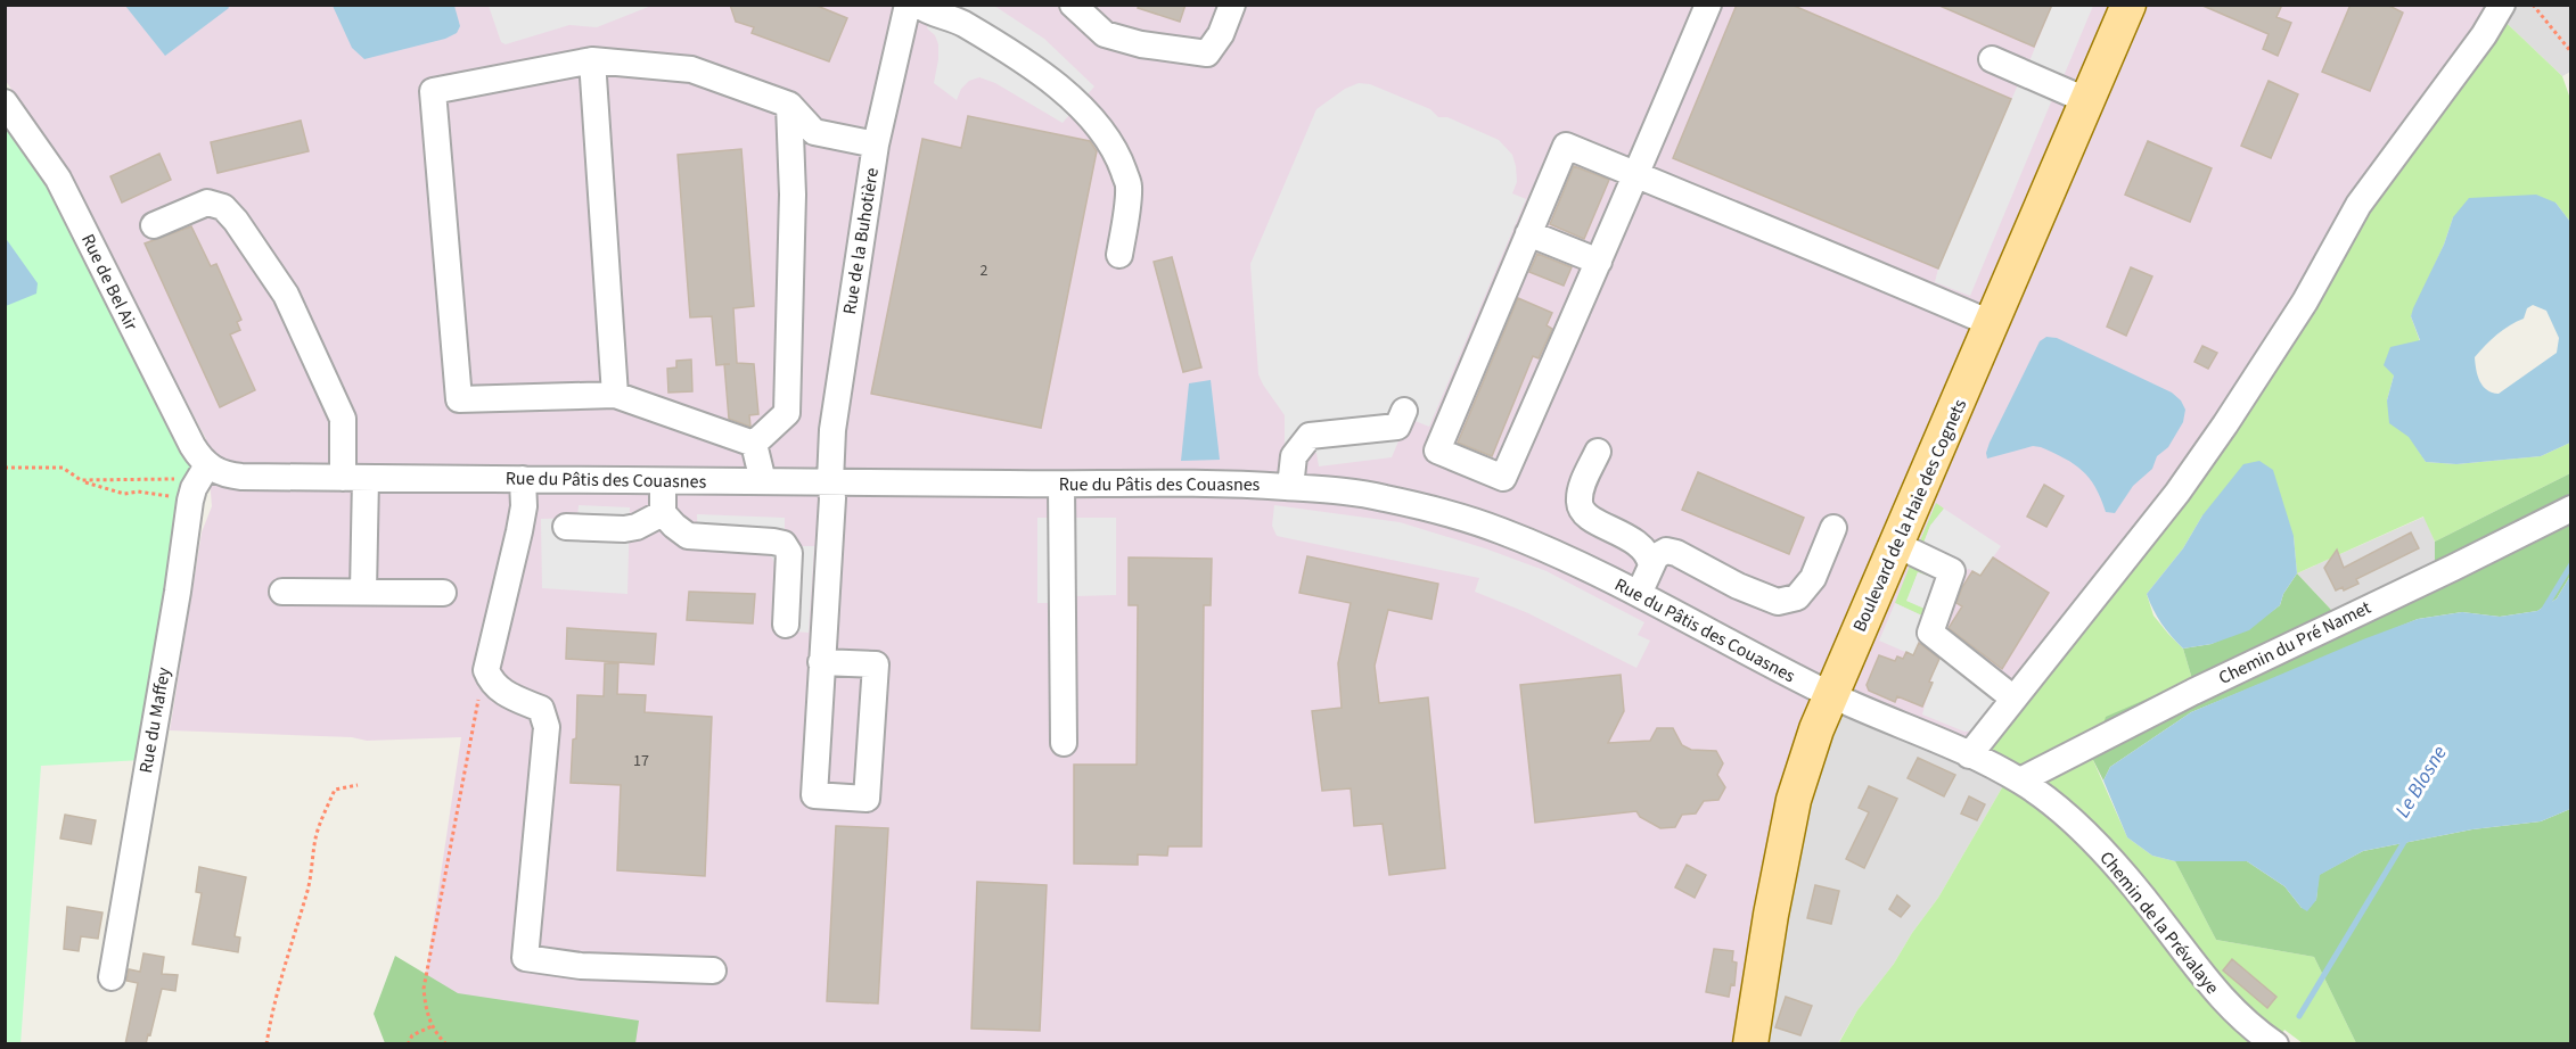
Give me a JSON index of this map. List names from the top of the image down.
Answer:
{
  "streets": {
    "main road": ["Boulevard de la Haie des Cognets"],
    "street": [
      "Rue de la Buhotière",
      "Rue de Bel Air",
      "Rue du Pâtis des Couasnes",
      "Chemin du Pré Namet",
      "Rue du Maffey",
      "Chemin de la Prévalaye"
    ]
  },
  "crossings": [
    ["Rue de la Buhotière", "Rue du Pâtis des Couasnes"],
    ["Rue de Bel Air", "Rue du Pâtis des Couasnes"],
    ["Rue de Bel Air", "Rue du Maffey"],
    ["Rue du Pâtis des Couasnes", "Boulevard de la Haie des Cognets"],
    ["Rue du Pâtis des Couasnes", "Chemin du Pré Namet"],
    ["Rue du Pâtis des Couasnes", "Rue du Maffey"],
    ["Rue du Pâtis des Couasnes", "Chemin de la Prévalaye"]
  ],
  "water": ["Le Blosne"],
  "house_numbers": ["2", "17"]
}
